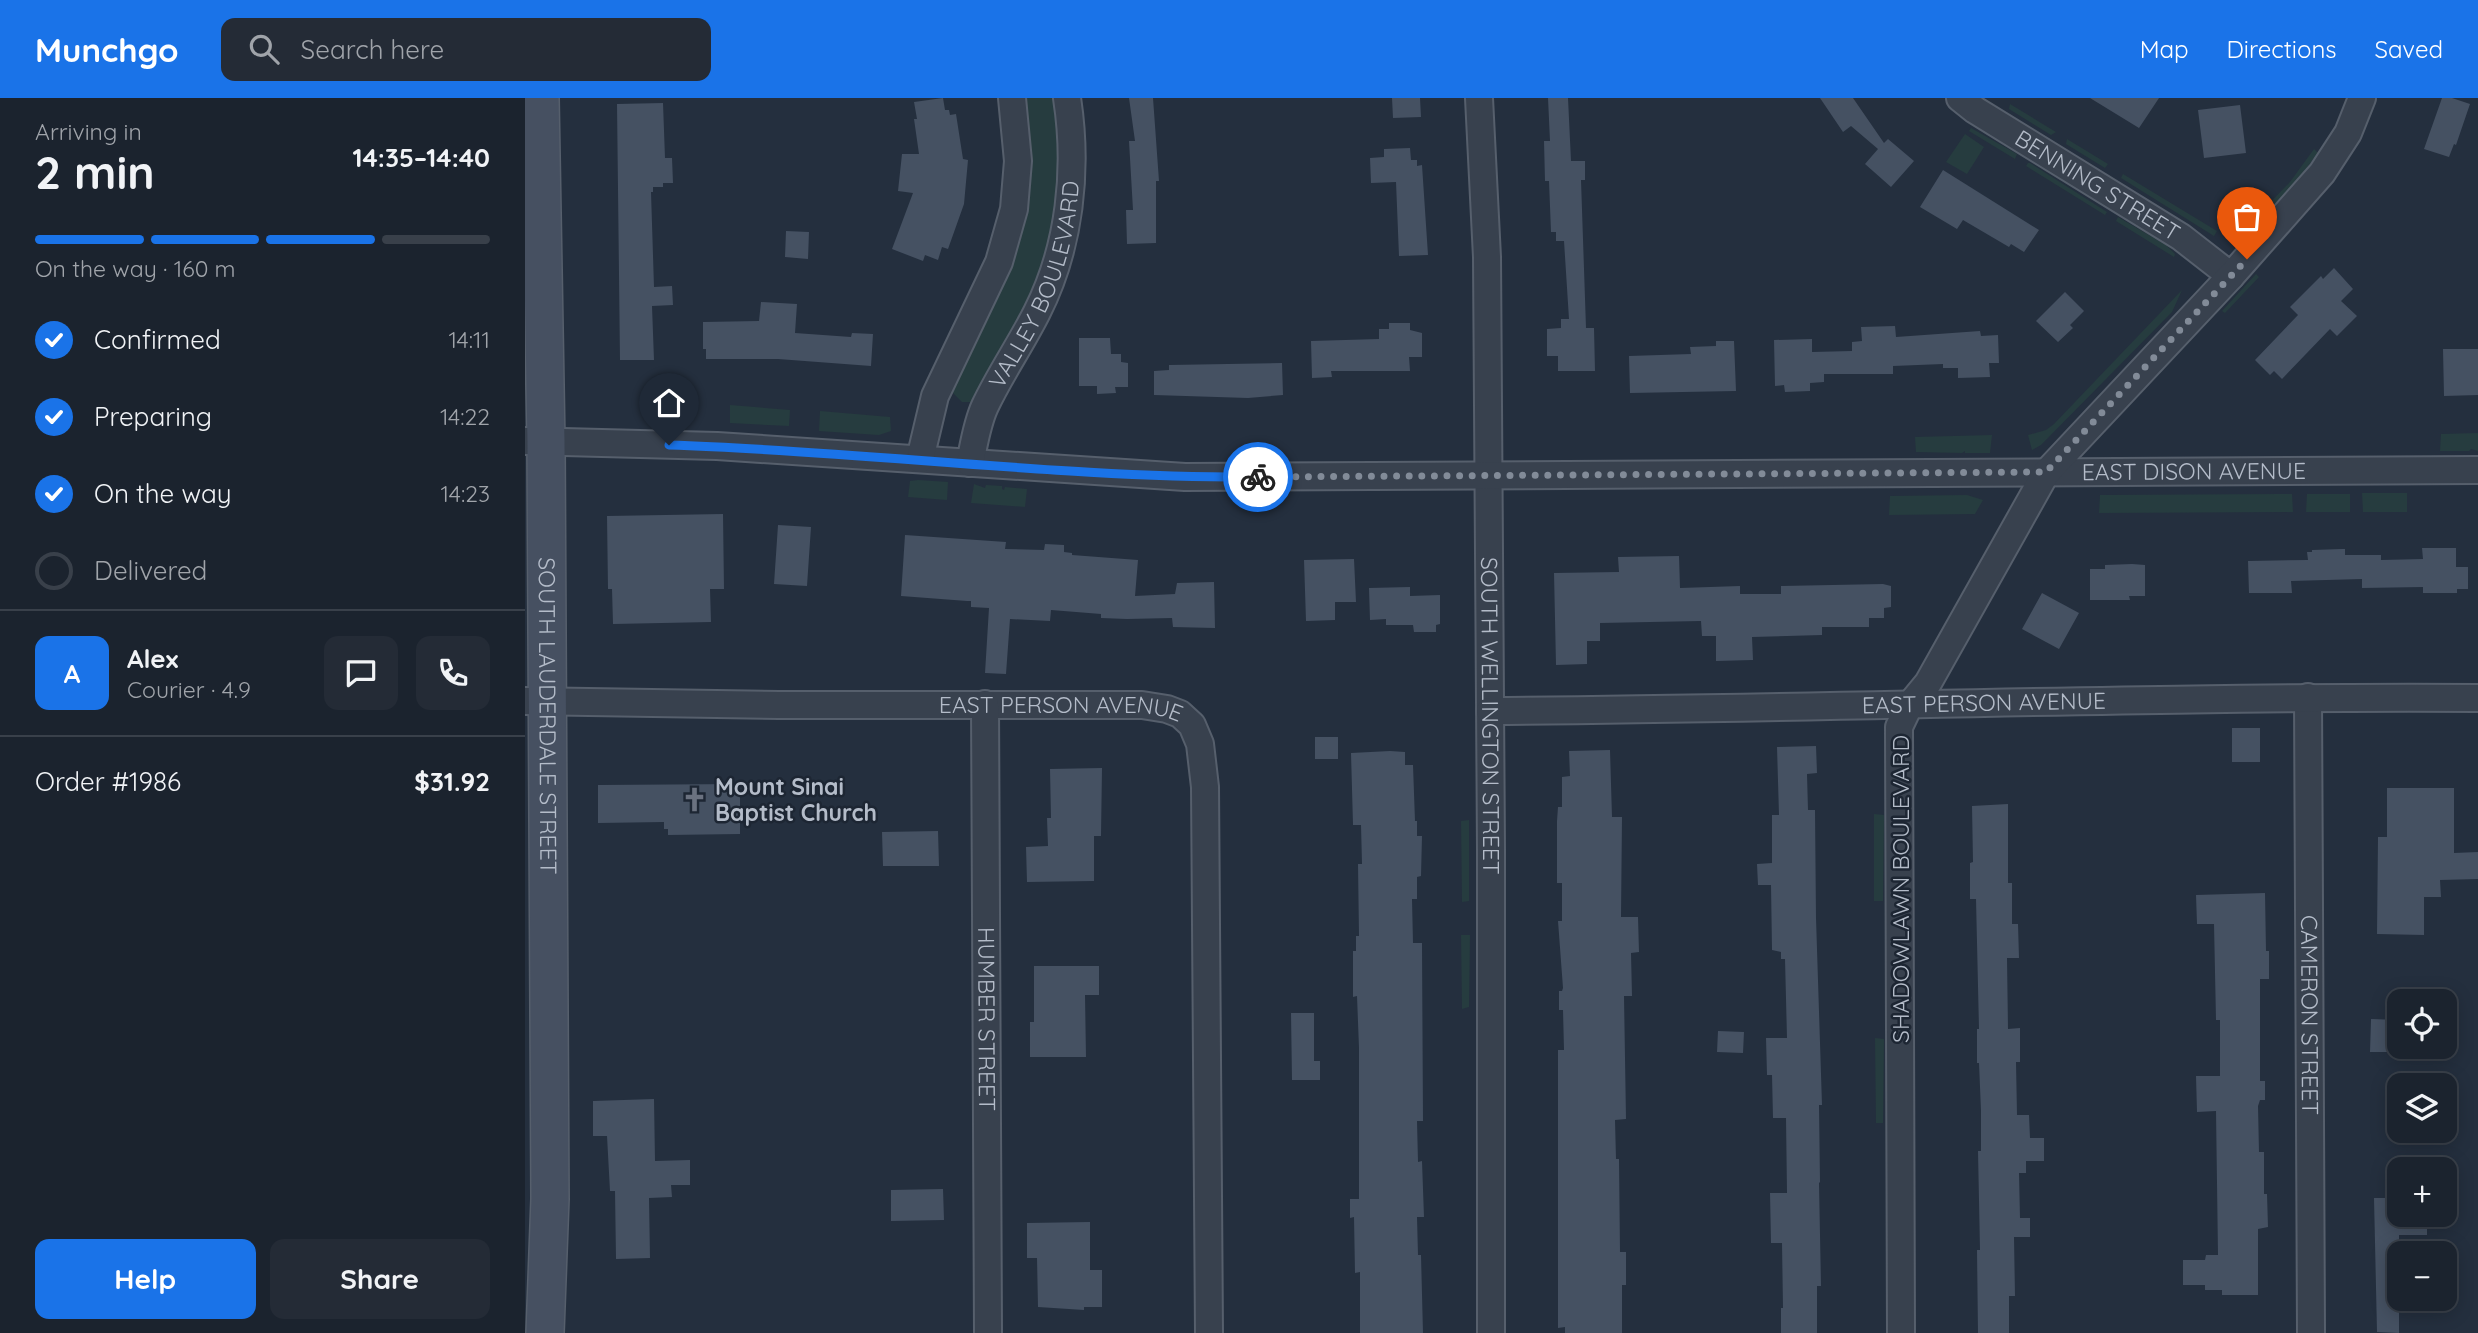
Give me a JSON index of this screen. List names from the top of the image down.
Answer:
{
  "streets": {
    "street": [
      "BENNING STREET",
      "VALLEY BOULEVARD",
      "EAST DISON AVENUE",
      "EAST PERSON AVENUE",
      "SOUTH WELLINGTON STREET",
      "SOUTH LAUDERDALE STREET",
      "SHADOWLAWN BOULEVARD",
      "CAMERON STREET",
      "HUMBER STREET"
    ]
  },
  "crossings": [
    ["BENNING STREET", "SHADOWLAWN BOULEVARD"],
    ["VALLEY BOULEVARD", "EAST DISON AVENUE"],
    ["EAST DISON AVENUE", "SOUTH WELLINGTON STREET"],
    ["EAST DISON AVENUE", "SOUTH LAUDERDALE STREET"],
    ["EAST DISON AVENUE", "SHADOWLAWN BOULEVARD"],
    ["EAST PERSON AVENUE", "SOUTH WELLINGTON STREET"],
    ["EAST PERSON AVENUE", "SOUTH LAUDERDALE STREET"],
    ["EAST PERSON AVENUE", "SHADOWLAWN BOULEVARD"],
    ["EAST PERSON AVENUE", "CAMERON STREET"],
    ["EAST PERSON AVENUE", "HUMBER STREET"]
  ],
  "places": {
    "church": ["Mount Sinai Baptist Church"]
  },
  "page": {
    "header": "Munchgo",
    "search": "Search here",
    "nav": ["Map", "Directions", "Saved"],
    "heading": ["2 min", "Arriving in", "14:35–14:40"],
    "panel": [
      "Alex",
      "Courier · 4.9",
      "Order #1986",
      "$31.92"
    ],
    "bar": "On the way · 160 m",
    "list": [
      ["Confirmed", "14:11"],
      ["Preparing", "14:22"],
      ["On the way", "14:23"],
      "Delivered"
    ],
    "round": "A",
    "map_buttons": ["+", "−"],
    "buttons": ["Help", "Share"]
  }
}
